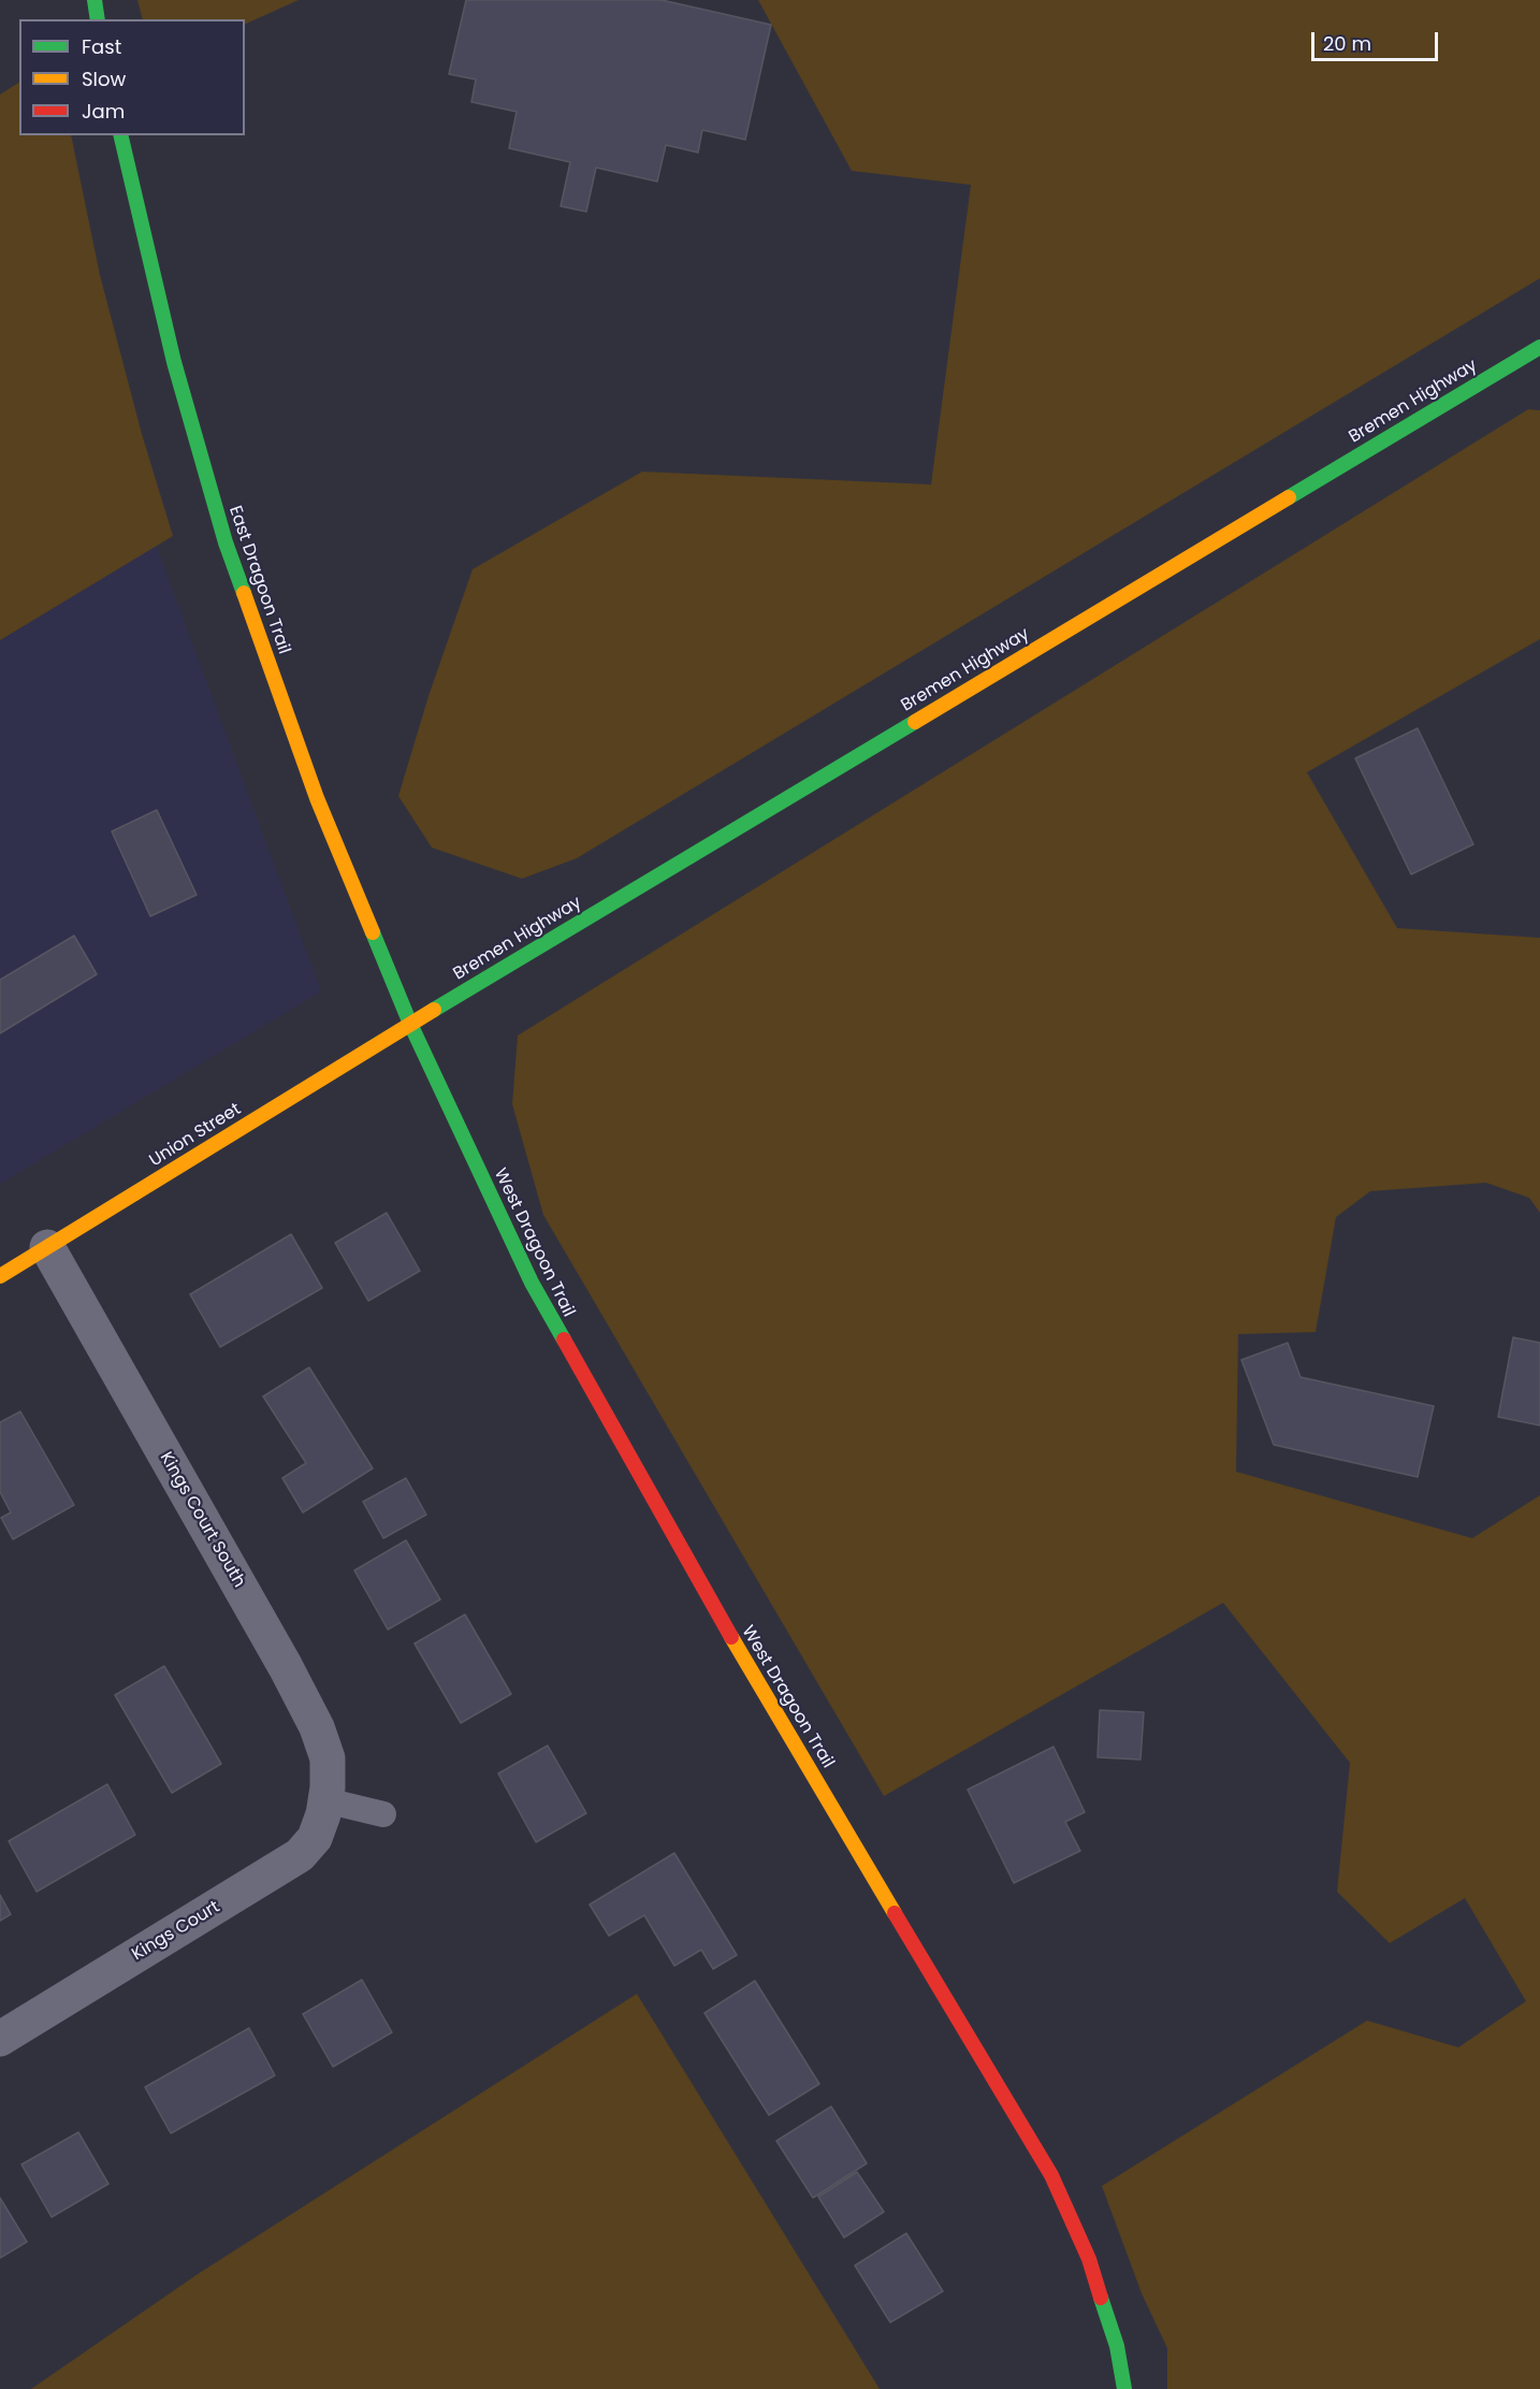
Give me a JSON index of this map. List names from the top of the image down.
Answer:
{
  "streets": {
    "street": [
      "Bremen Highway",
      "East Dragoon Trail",
      "Union Street",
      "West Dragoon Trail",
      "Kings Court South",
      "Kings Court"
    ]
  },
  "crossings": [
    ["Bremen Highway", "East Dragoon Trail"],
    ["Bremen Highway", "Union Street"],
    ["Bremen Highway", "West Dragoon Trail"],
    ["East Dragoon Trail", "Union Street"],
    ["East Dragoon Trail", "West Dragoon Trail"],
    ["Union Street", "West Dragoon Trail"],
    ["Union Street", "Kings Court South"],
    ["Kings Court South", "Kings Court"]
  ],
  "legend": ["Fast", "Slow", "Jam"],
  "scale_bar": "20 m"
}
